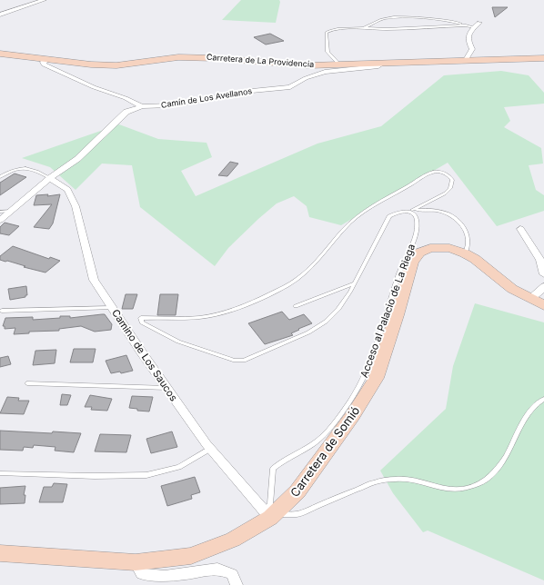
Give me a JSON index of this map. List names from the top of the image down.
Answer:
{
  "streets": {
    "street": [
      "Carretera de La Providencia",
      "Camín de Los Avellanos",
      "Camino de Los Saucos",
      "Carretera de Somió"
    ],
    "lane": ["Acceso al Palacio de La Riega"]
  },
  "crossings": [
    ["Carretera de La Providencia", "Camín de Los Avellanos"],
    ["Camín de Los Avellanos", "Camino de Los Saucos"],
    ["Acceso al Palacio de La Riega", "Camino de Los Saucos"],
    ["Acceso al Palacio de La Riega", "Carretera de Somió"],
    ["Camino de Los Saucos", "Carretera de Somió"]
  ]
}
